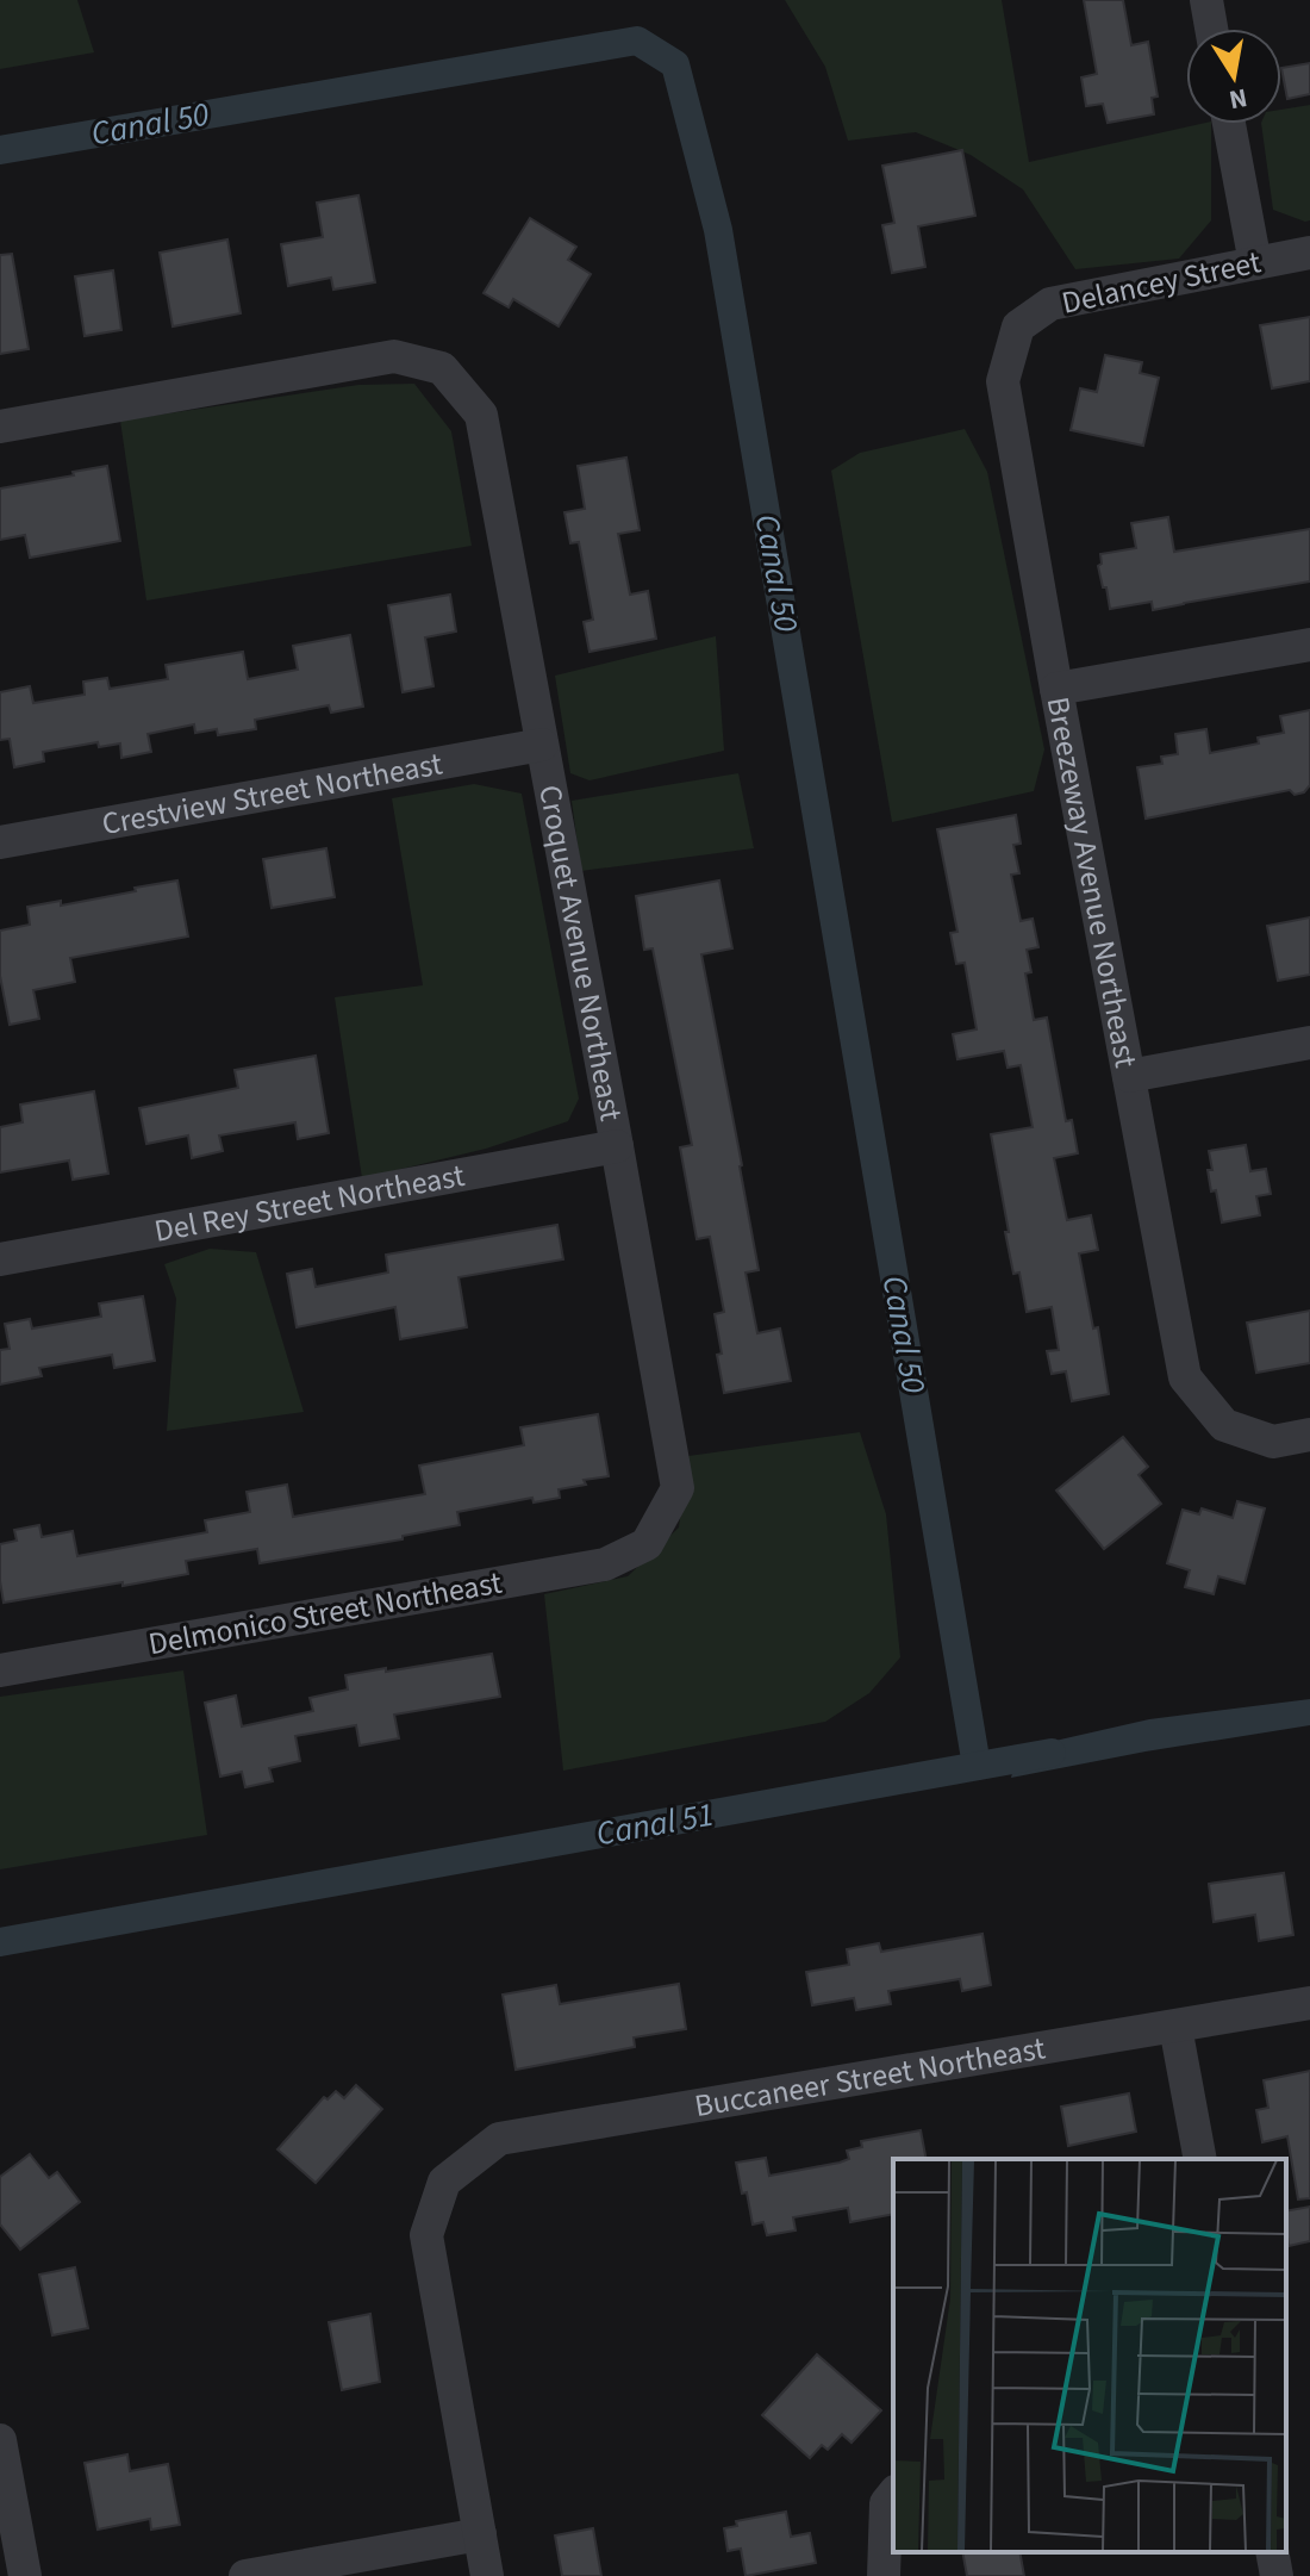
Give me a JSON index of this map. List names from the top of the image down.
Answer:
{
  "streets": {
    "street": [
      "Delancey Street",
      "Crestview Street Northeast",
      "Breezeway Avenue Northeast",
      "Croquet Avenue Northeast",
      "Del Rey Street Northeast",
      "Delmonico Street Northeast",
      "Buccaneer Street Northeast"
    ]
  },
  "crossings": [
    ["Delancey Street", "Breezeway Avenue Northeast"],
    ["Crestview Street Northeast", "Croquet Avenue Northeast"],
    ["Croquet Avenue Northeast", "Del Rey Street Northeast"],
    ["Croquet Avenue Northeast", "Delmonico Street Northeast"]
  ],
  "water": ["Canal 50", "Canal 51"],
  "north": "bottom"
}
